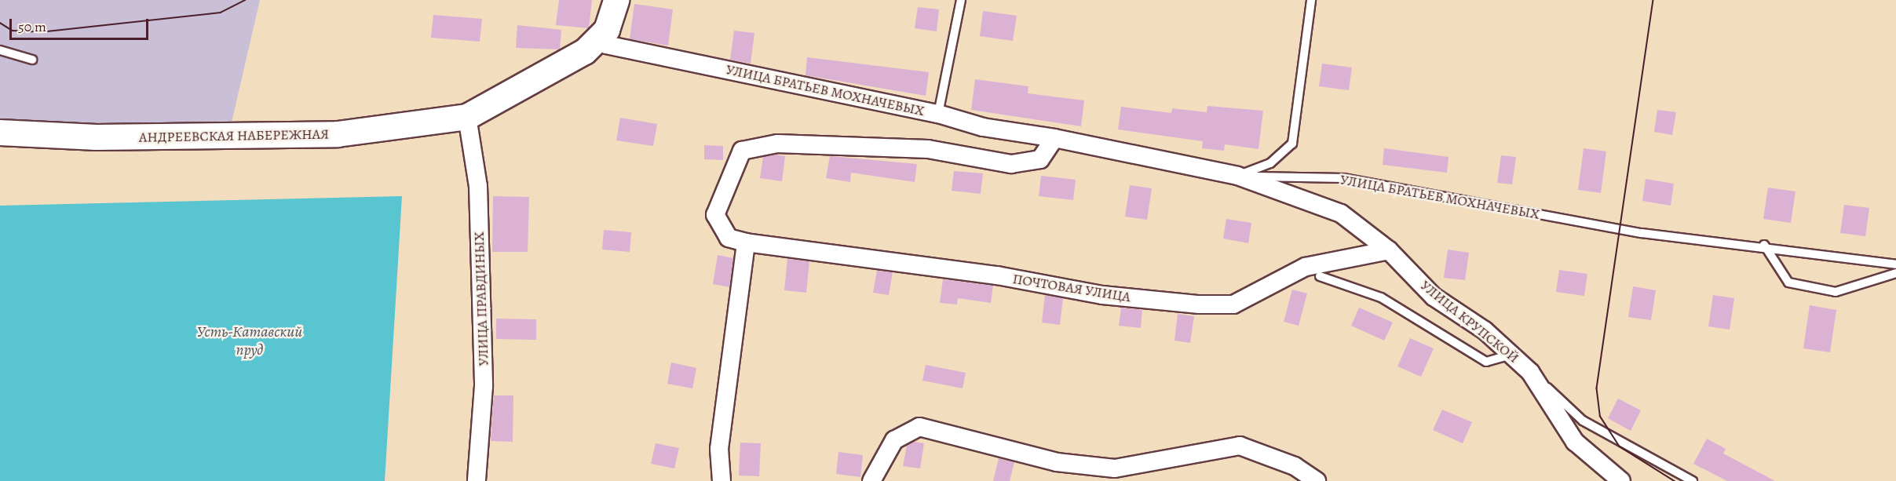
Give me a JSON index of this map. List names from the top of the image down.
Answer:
{
  "streets": {
    "main road": ["АНДРЕЕВСКАЯ НАБЕРЕЖНАЯ"],
    "street": [
      "УЛИЦА БРАТЬЕВ МОХНАЧЕВЫХ",
      "ПОЧТОВАЯ УЛИЦА",
      "УЛИЦА ПРАВДИНЫХ",
      "УЛИЦА КРУПСКОЙ"
    ]
  },
  "crossings": [
    ["УЛИЦА БРАТЬЕВ МОХНАЧЕВЫХ", "ПОЧТОВАЯ УЛИЦА"],
    ["УЛИЦА БРАТЬЕВ МОХНАЧЕВЫХ", "УЛИЦА КРУПСКОЙ"],
    ["АНДРЕЕВСКАЯ НАБЕРЕЖНАЯ", "УЛИЦА ПРАВДИНЫХ"],
    ["ПОЧТОВАЯ УЛИЦА", "УЛИЦА КРУПСКОЙ"]
  ],
  "water": ["Усть-Катавский пруд"],
  "scale_bar": "50 m"
}
